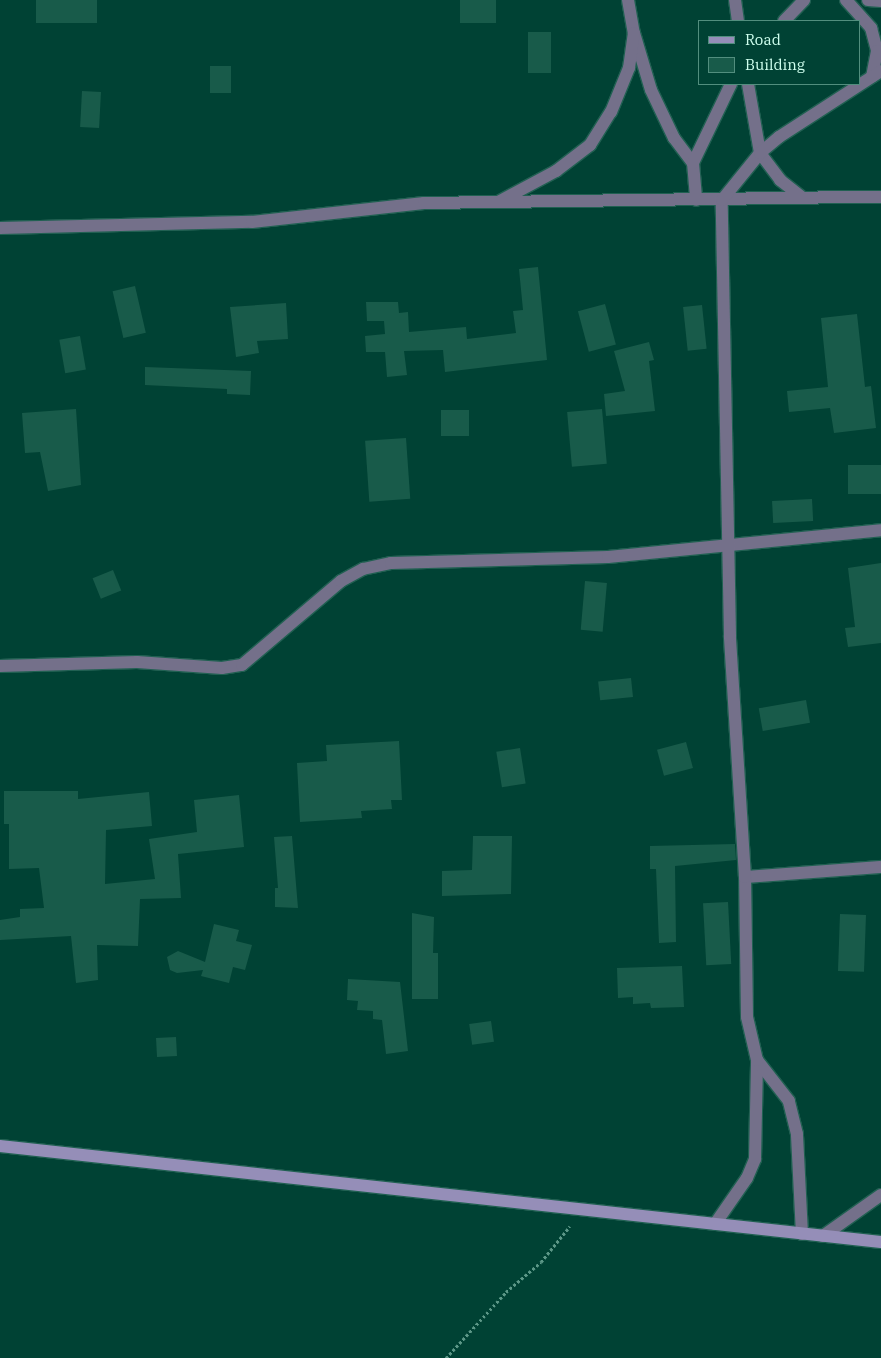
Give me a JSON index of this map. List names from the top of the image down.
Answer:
{
  "legend": ["Road", "Building"]
}
